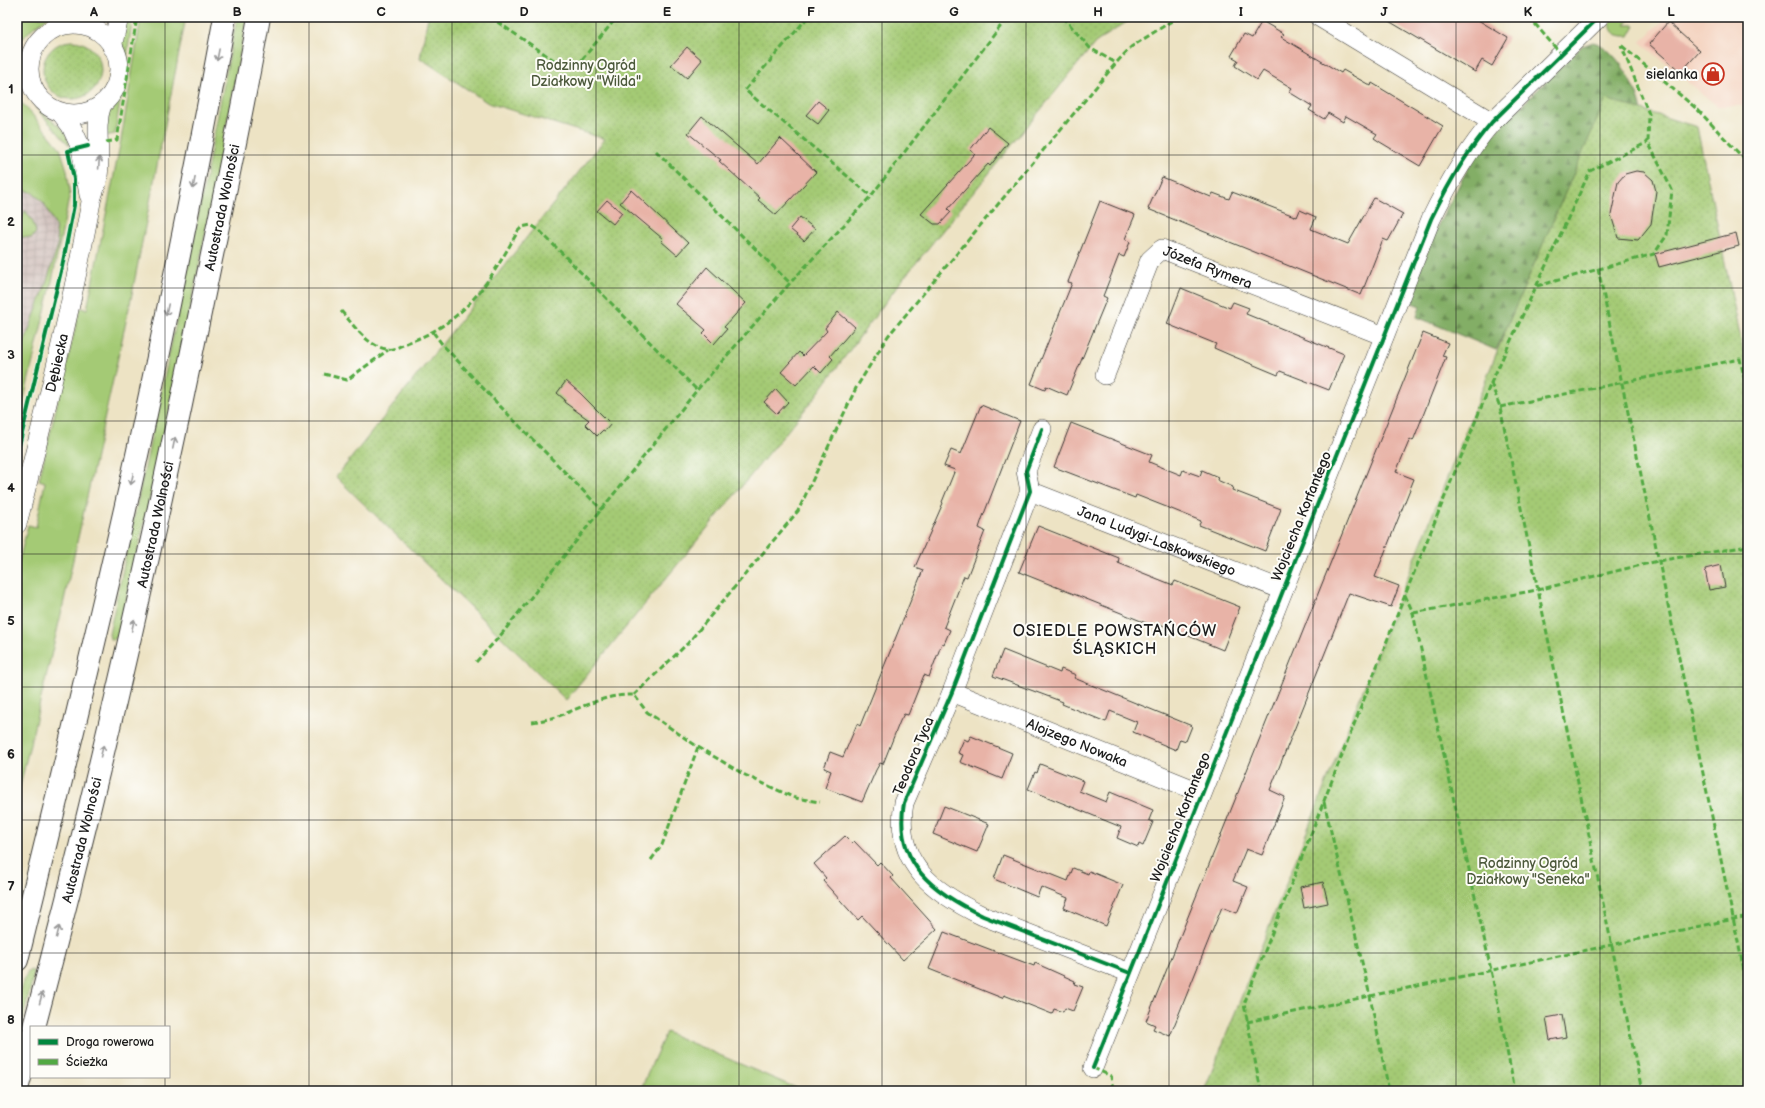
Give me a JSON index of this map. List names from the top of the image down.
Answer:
{
  "streets": {
    "highway": ["Autostrada Wolności"],
    "street": [
      "Józefa Rymera",
      "Dębiecka",
      "Wojciecha Korfantego",
      "Jana Ludygi-Laskowskiego",
      "Alojzego Nowaka",
      "Teodora Tyca"
    ]
  },
  "crossings": [
    ["Józefa Rymera", "Wojciecha Korfantego"],
    ["Wojciecha Korfantego", "Jana Ludygi-Laskowskiego"],
    ["Wojciecha Korfantego", "Alojzego Nowaka"],
    ["Wojciecha Korfantego", "Teodora Tyca"],
    ["Jana Ludygi-Laskowskiego", "Teodora Tyca"],
    ["Alojzego Nowaka", "Teodora Tyca"]
  ],
  "districts": ["OSIEDLE POWSTAŃCÓW ŚLĄSKICH"],
  "parks": ["Rodzinny Ogród Działkowy \"Wilda\"", "Rodzinny Ogród Działkowy \"Seneka\""],
  "places": {
    "shop": ["sielanka"]
  },
  "legend": ["Droga rowerowa", "Ścieżka"],
  "grid": {
    "columns": [
      "A",
      "B",
      "C",
      "D",
      "E",
      "F",
      "G",
      "H",
      "I",
      "J",
      "K",
      "L"
    ],
    "rows": [
      "1",
      "2",
      "3",
      "4",
      "5",
      "6",
      "7",
      "8"
    ]
  }
}
